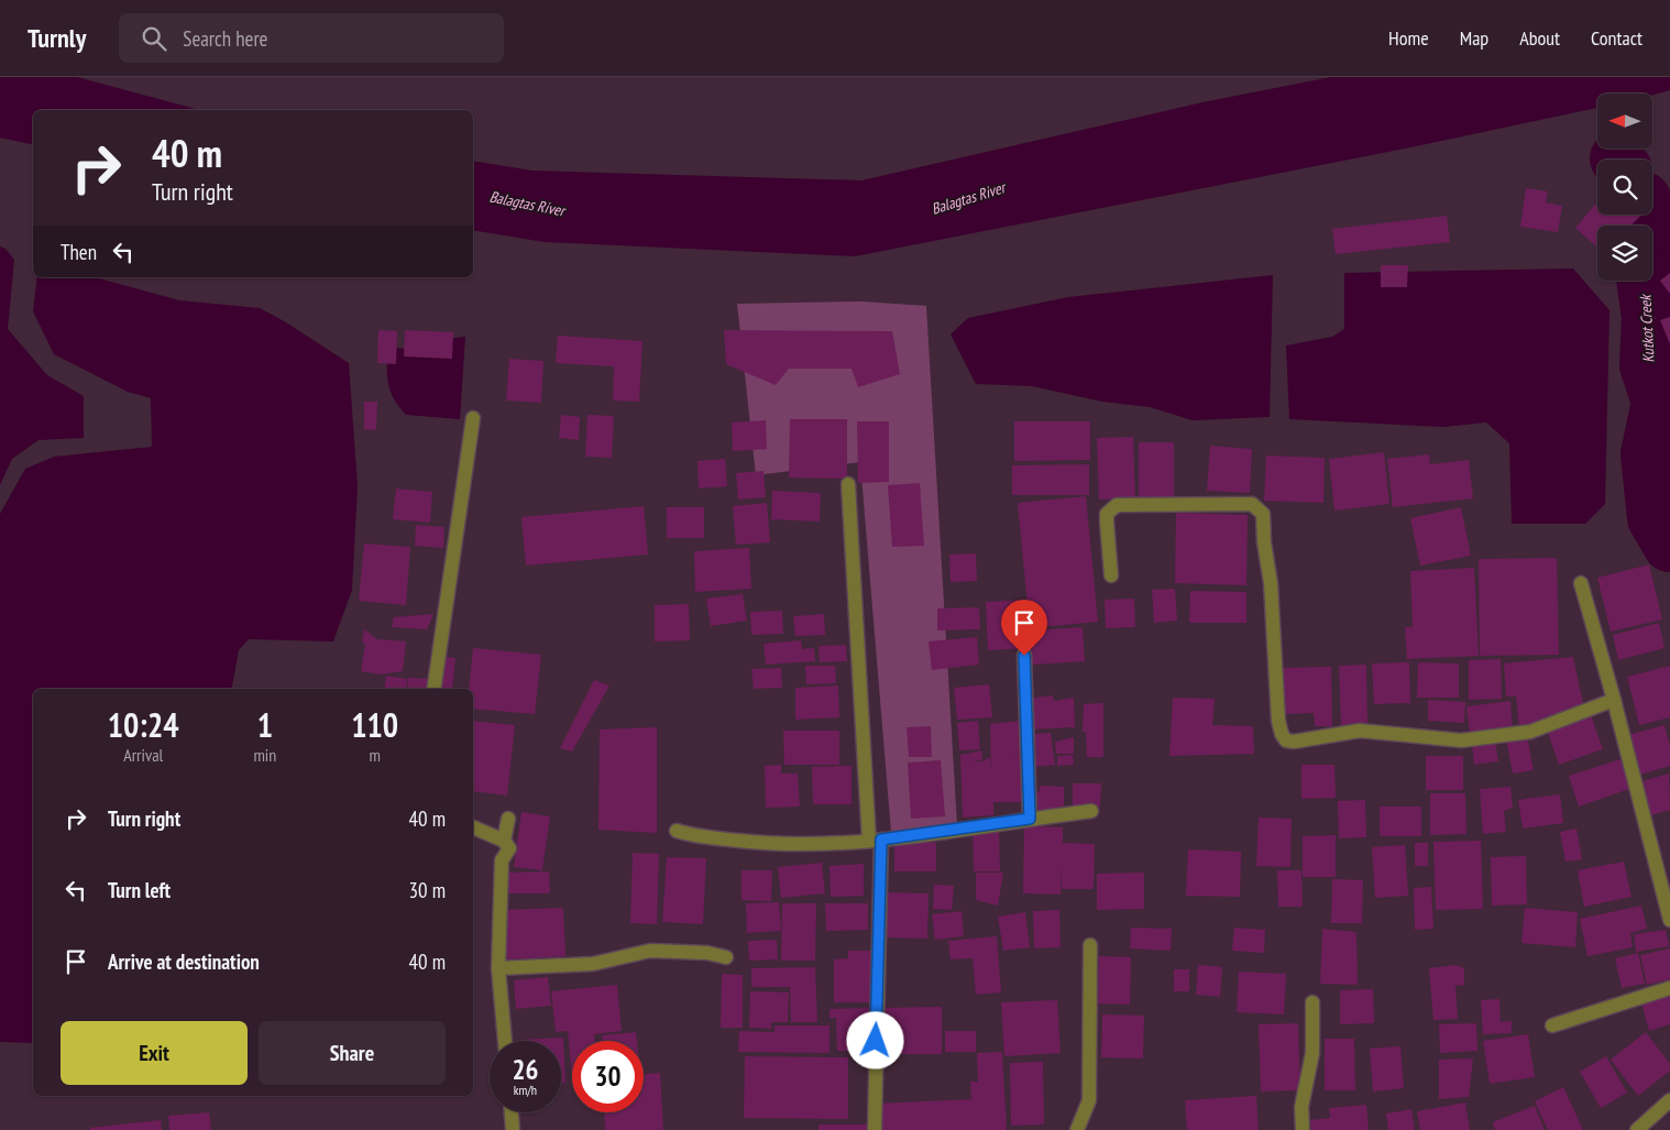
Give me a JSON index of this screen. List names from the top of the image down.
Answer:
{
  "water": ["Balagtas River", "Kutkot Creek"],
  "north": "left",
  "page": {
    "header": "Turnly",
    "search": "Search here",
    "nav": [
      "Home",
      "Map",
      "About",
      "Contact"
    ],
    "turn": ["40 m", "Turn right"],
    "then": "Then",
    "eta": [
      "10:24",
      "Arrival",
      "1",
      "min",
      "110",
      "m"
    ],
    "list": [
      {
        "name": "Turn right",
        "value": "40 m"
      },
      {
        "name": "Turn left",
        "value": "30 m"
      },
      {
        "name": "Arrive at destination",
        "value": "40 m"
      }
    ],
    "buttons": ["Exit", "Share"],
    "speed": "26 km/h",
    "limit": "30"
  }
}
